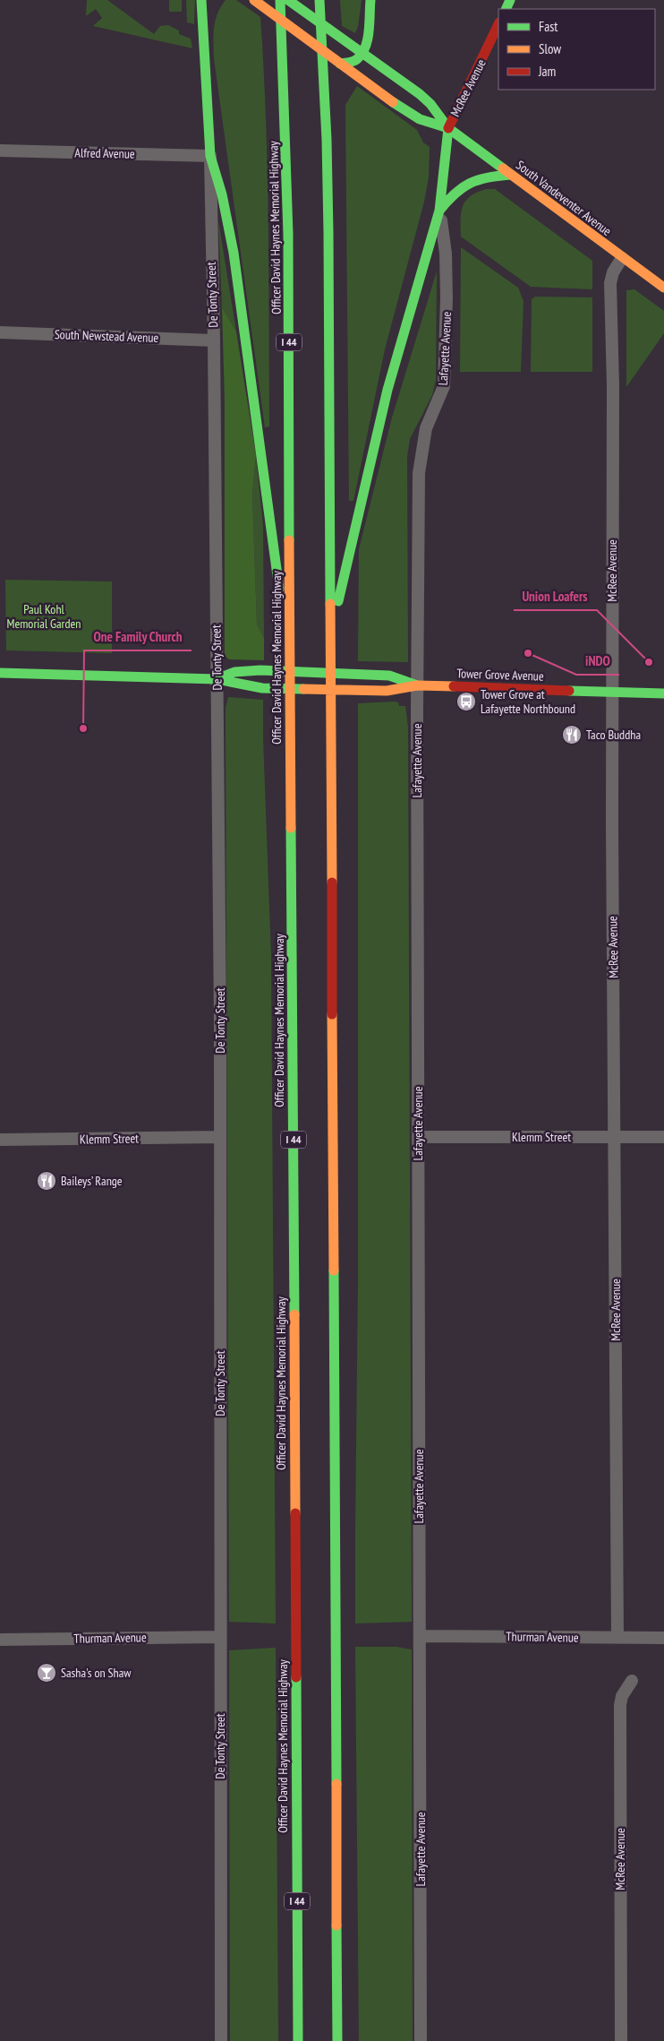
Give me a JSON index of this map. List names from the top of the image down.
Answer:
{
  "streets": {
    "main road": [
      "McRee Avenue",
      "South Vandeventer Avenue",
      "Officer David Haynes Memorial Highway",
      "De Tonty Street",
      "I 44",
      "Tower Grove Avenue"
    ],
    "street": [
      "Alfred Avenue",
      "South Newstead Avenue",
      "Lafayette Avenue",
      "Klemm Street",
      "Thurman Avenue"
    ]
  },
  "crossings": [
    ["McRee Avenue", "South Vandeventer Avenue"],
    ["McRee Avenue", "Tower Grove Avenue"],
    ["McRee Avenue", "Klemm Street"],
    ["McRee Avenue", "Thurman Avenue"],
    ["Alfred Avenue", "De Tonty Street"],
    ["De Tonty Street", "South Newstead Avenue"],
    ["De Tonty Street", "Tower Grove Avenue"],
    ["De Tonty Street", "Klemm Street"],
    ["De Tonty Street", "Thurman Avenue"],
    ["Lafayette Avenue", "Tower Grove Avenue"],
    ["Lafayette Avenue", "Klemm Street"],
    ["Lafayette Avenue", "Thurman Avenue"]
  ],
  "parks": ["Paul Kohl Memorial Garden"],
  "places": {
    "other": ["iNDO", "Union Loafers", "One Family Church"],
    "bus stop": ["Tower Grove at Lafayette Northbound"],
    "restaurant": ["Taco Buddha", "Baileys’ Range"],
    "bar": ["Sasha's on Shaw"]
  },
  "legend": ["Fast", "Slow", "Jam"]
}
